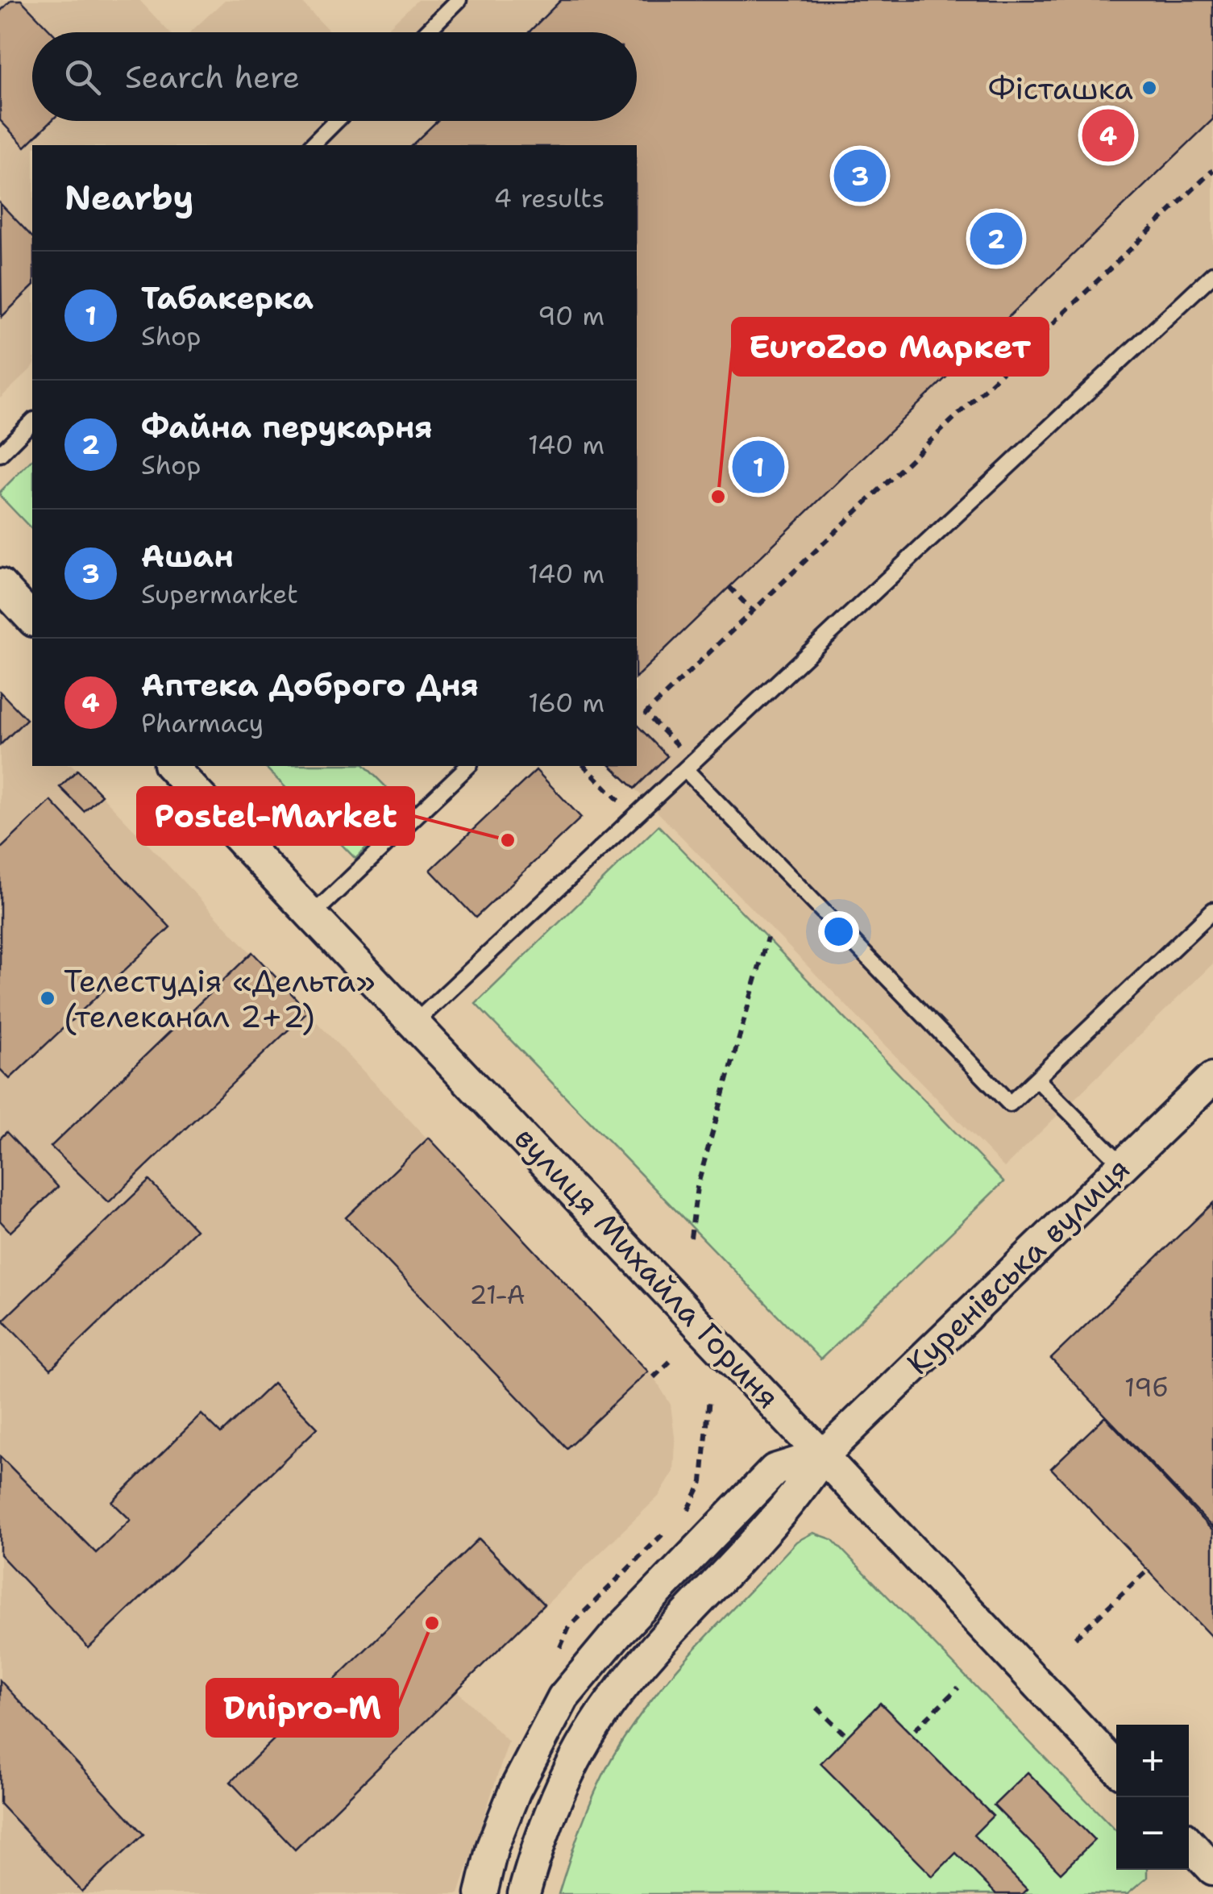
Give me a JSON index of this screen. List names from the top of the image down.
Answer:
{
  "streets": {
    "street": ["Куренівська вулиця", "вулиця Михайла Гориня"]
  },
  "crossings": [
    ["Куренівська вулиця", "вулиця Михайла Гориня"]
  ],
  "places": [
    "Фісташка",
    "EuroZoo Маркет",
    "Postel-Market",
    "Телестудія «Дельта» (телеканал 2+2)",
    "Dnipro-M"
  ],
  "house_numbers": ["21-А", "19б"],
  "page": {
    "search": "Search here",
    "pins": [
      "4",
      "3",
      "2",
      "1"
    ],
    "heading": ["Nearby", "4 results"],
    "list": [
      {
        "mark": "1",
        "name": "Табакерка",
        "note": "Shop",
        "value": "90 m"
      },
      {
        "mark": "2",
        "name": "Файна перукарня",
        "note": "Shop",
        "value": "140 m"
      },
      {
        "mark": "3",
        "name": "Ашан",
        "note": "Supermarket",
        "value": "140 m"
      },
      {
        "mark": "4",
        "name": "Аптека Доброго Дня",
        "note": "Pharmacy",
        "value": "160 m"
      }
    ],
    "map_buttons": ["+", "−"]
  }
}
